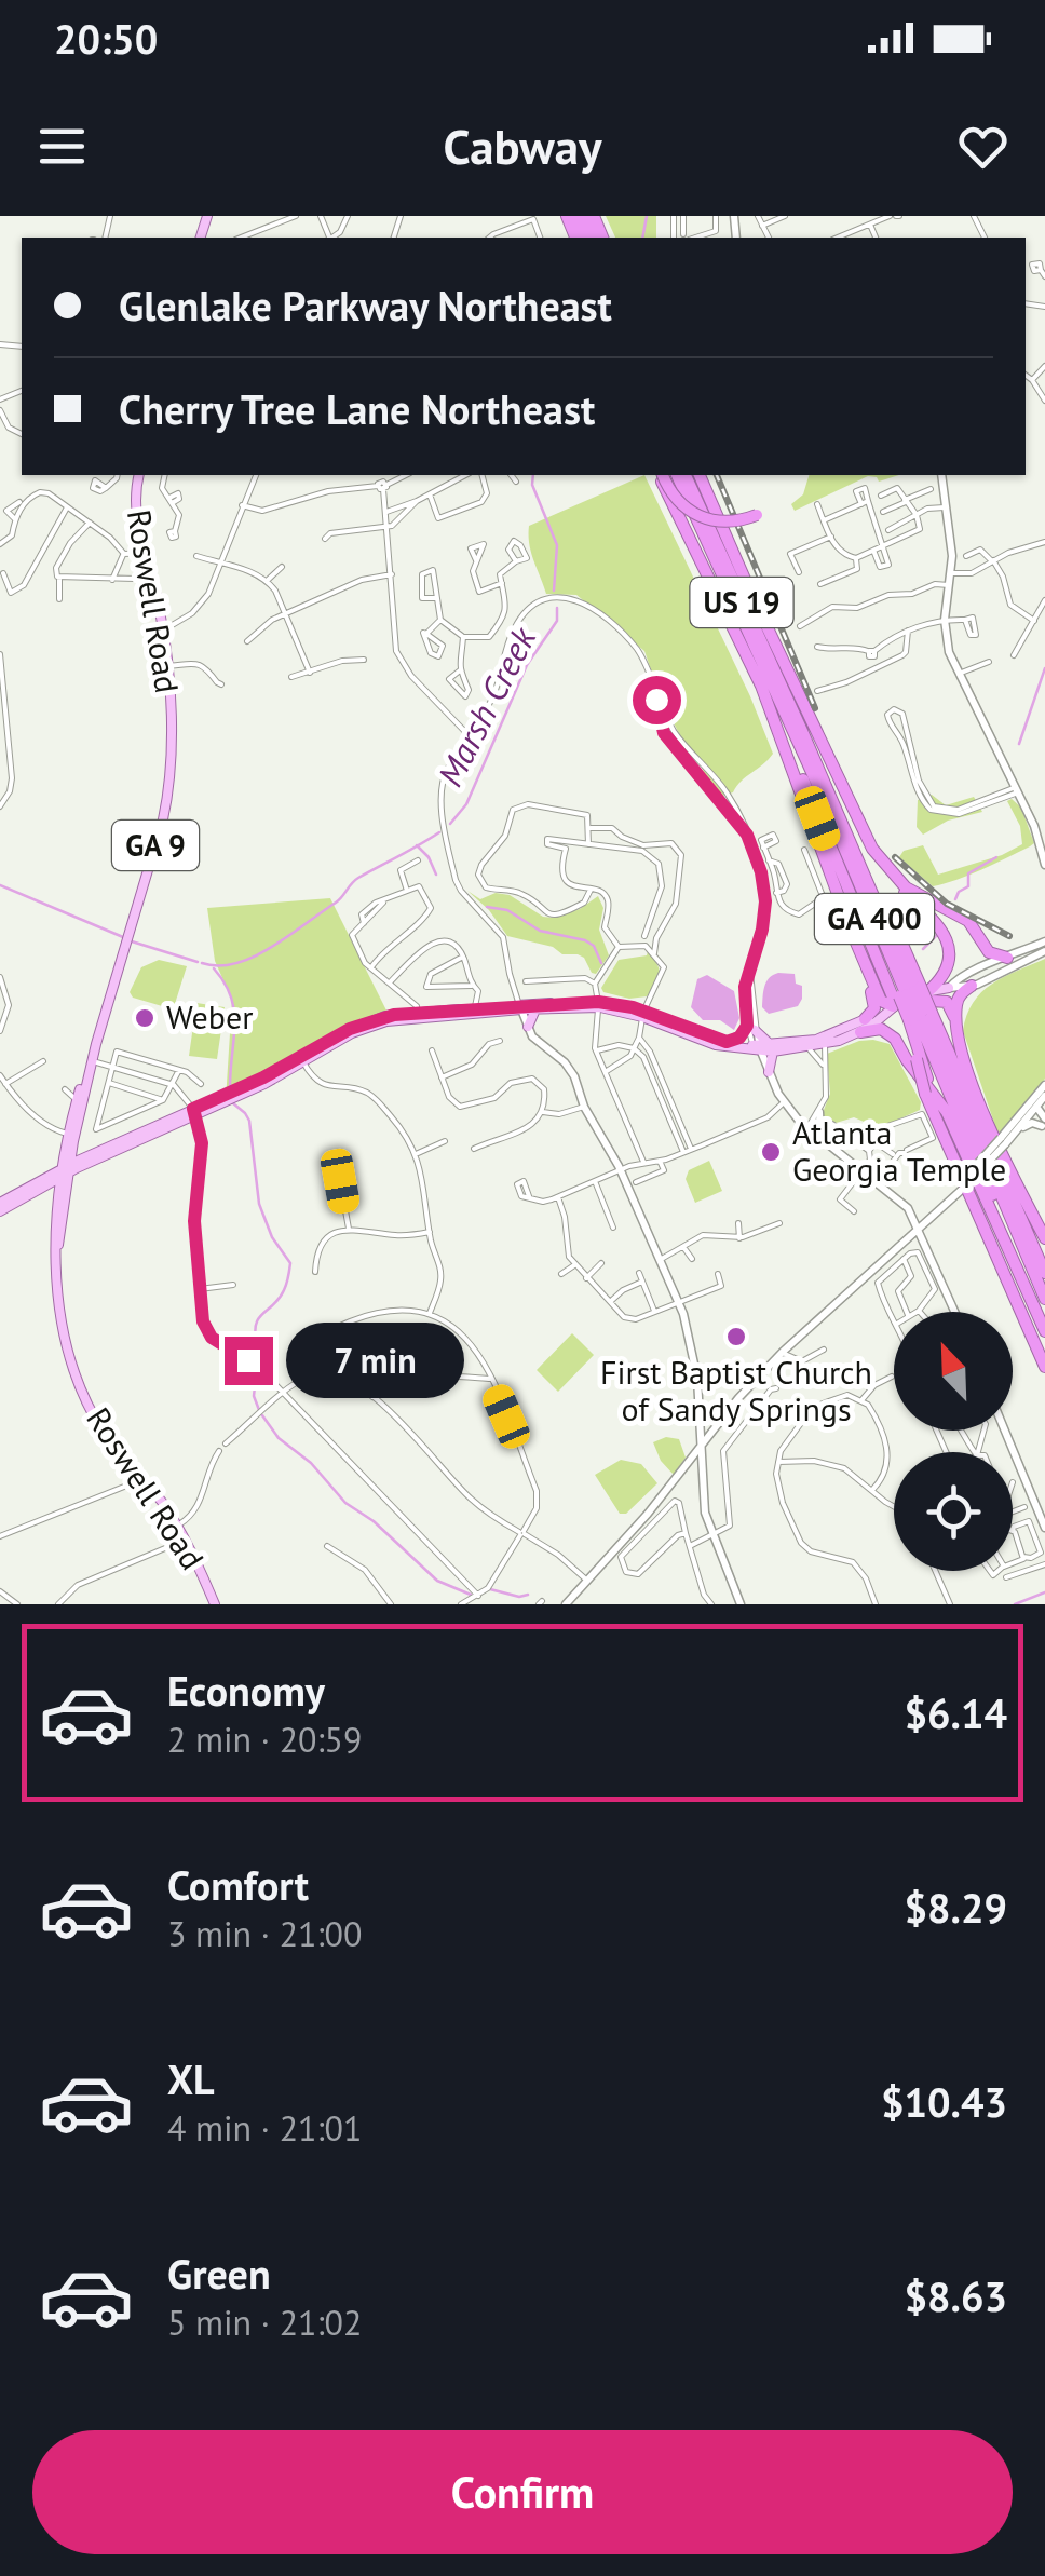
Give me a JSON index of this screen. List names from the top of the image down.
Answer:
{
  "streets": {
    "highway": ["US 19", "GA 400"],
    "main road": ["Roswell Road", "GA 9"]
  },
  "crossings": [
    ["US 19", "GA 400"]
  ],
  "water": ["Marsh Creek"],
  "places": ["Weber", "Atlanta Georgia Temple", "First Baptist Church of Sandy Springs"],
  "north": "top left",
  "page": {
    "status": "20:50",
    "header": "Cabway",
    "banner": ["Glenlake Parkway Northeast", "Cherry Tree Lane Northeast"],
    "bubble": "7 min",
    "list": [
      {
        "name": "Economy",
        "note": "2 min · 20:59",
        "value": "$6.14"
      },
      {
        "name": "Comfort",
        "note": "3 min · 21:00",
        "value": "$8.29"
      },
      {
        "name": "XL",
        "note": "4 min · 21:01",
        "value": "$10.43"
      },
      {
        "name": "Green",
        "note": "5 min · 21:02",
        "value": "$8.63"
      }
    ],
    "buttons": "Confirm"
  }
}
